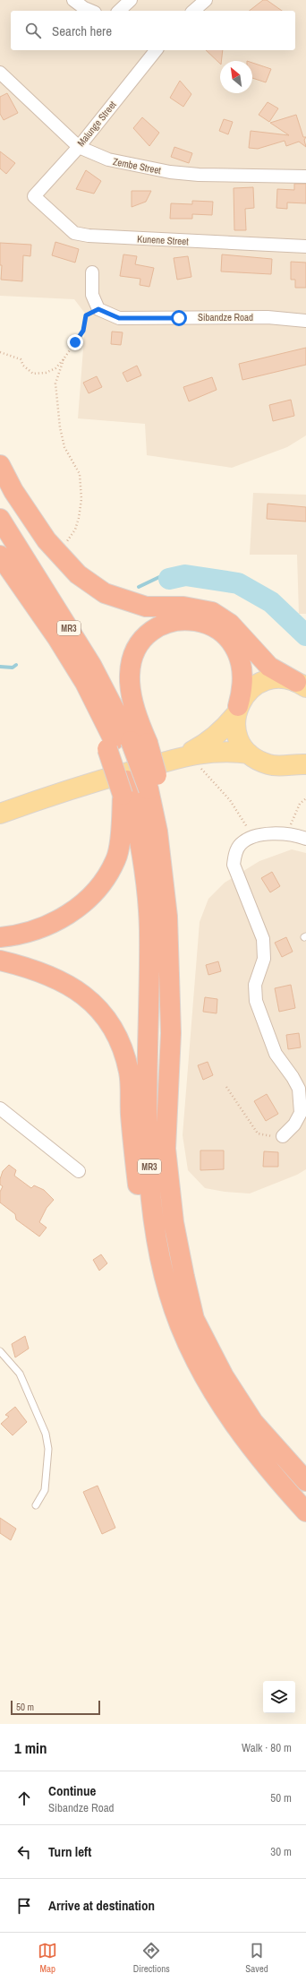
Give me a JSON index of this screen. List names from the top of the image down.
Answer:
{
  "streets": {
    "highway": ["MR3"],
    "street": [
      "Malunge Street",
      "Zembe Street",
      "Kunene Street",
      "Sibandze Road"
    ]
  },
  "crossings": [
    ["Malunge Street", "Zembe Street"],
    ["Malunge Street", "Kunene Street"]
  ],
  "scale_bar": "50 m",
  "north": "top left",
  "page": {
    "search": "Search here",
    "scale": "50 m",
    "heading": ["1 min", "Walk · 80 m"],
    "list": [
      ["Continue", "Sibandze Road", "50 m"],
      ["Turn left", "30 m"],
      "Arrive at destination"
    ],
    "nav": ["Map", "Directions", "Saved"]
  }
}
